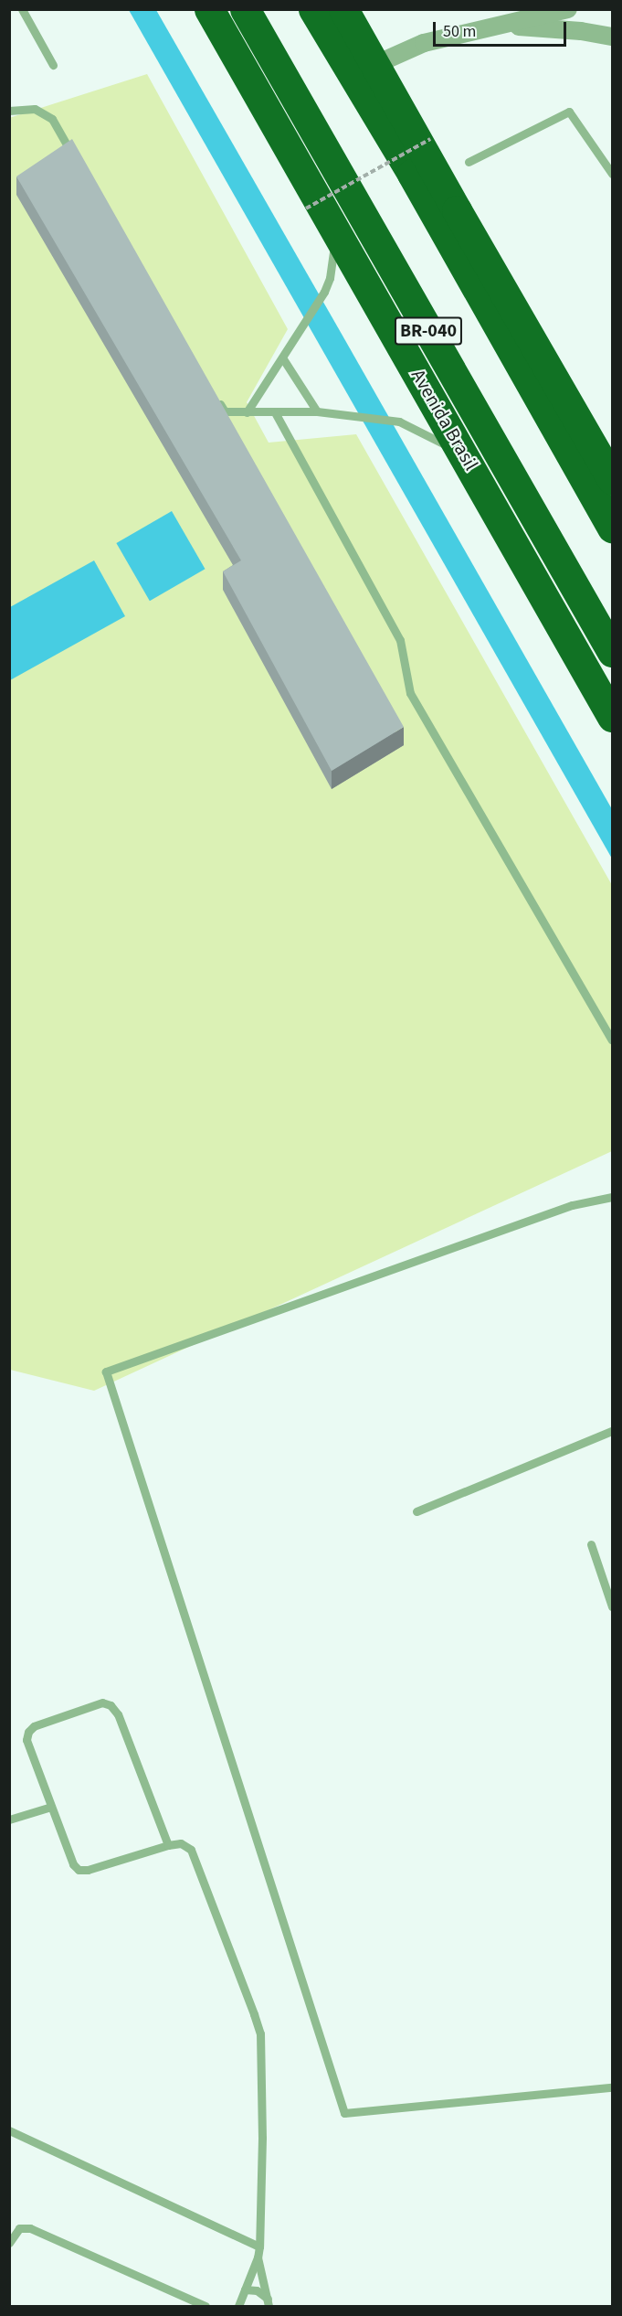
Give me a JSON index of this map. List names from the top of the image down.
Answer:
{
  "streets": {
    "highway": ["BR-040", "Avenida Brasil"]
  },
  "scale_bar": "50 m"
}
